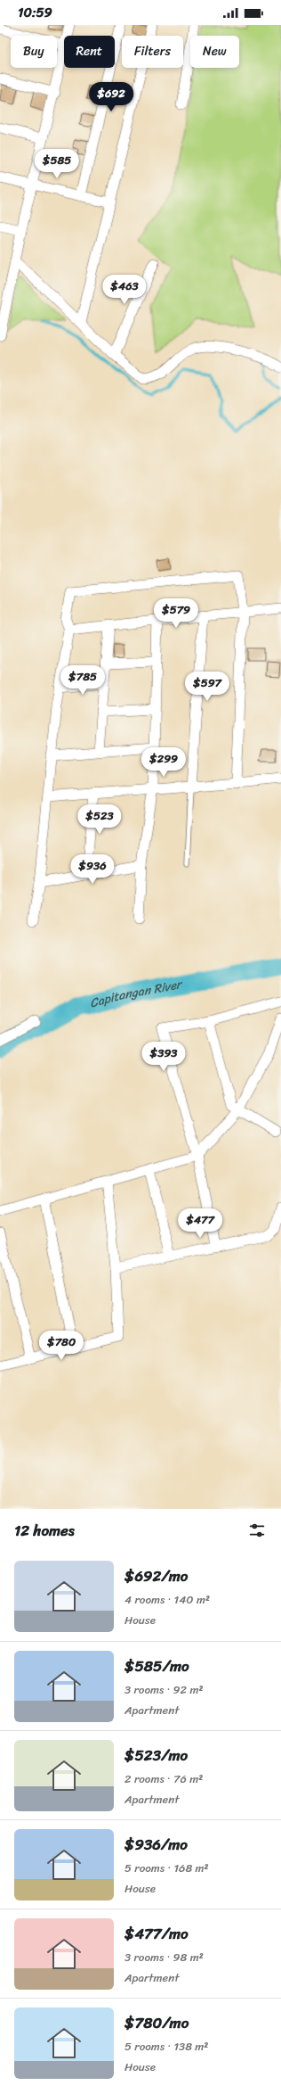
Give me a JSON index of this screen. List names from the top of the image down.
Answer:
{
  "water": ["Capitangan River"],
  "page": {
    "status": "10:59",
    "chip": [
      "Buy",
      "Rent",
      "Filters",
      "New"
    ],
    "price": [
      "$692",
      "$585",
      "$463",
      "$579",
      "$785",
      "$597",
      "$299",
      "$523",
      "$936",
      "$393",
      "$477",
      "$780"
    ],
    "heading": "12 homes",
    "list": [
      {
        "name": "$692/mo",
        "note": "4 rooms · 140 m² · House"
      },
      {
        "name": "$585/mo",
        "note": "3 rooms · 92 m² · Apartment"
      },
      {
        "name": "$523/mo",
        "note": "2 rooms · 76 m² · Apartment"
      },
      {
        "name": "$936/mo",
        "note": "5 rooms · 168 m² · House"
      },
      {
        "name": "$477/mo",
        "note": "3 rooms · 98 m² · Apartment"
      },
      {
        "name": "$780/mo",
        "note": "5 rooms · 138 m² · House"
      }
    ]
  }
}
